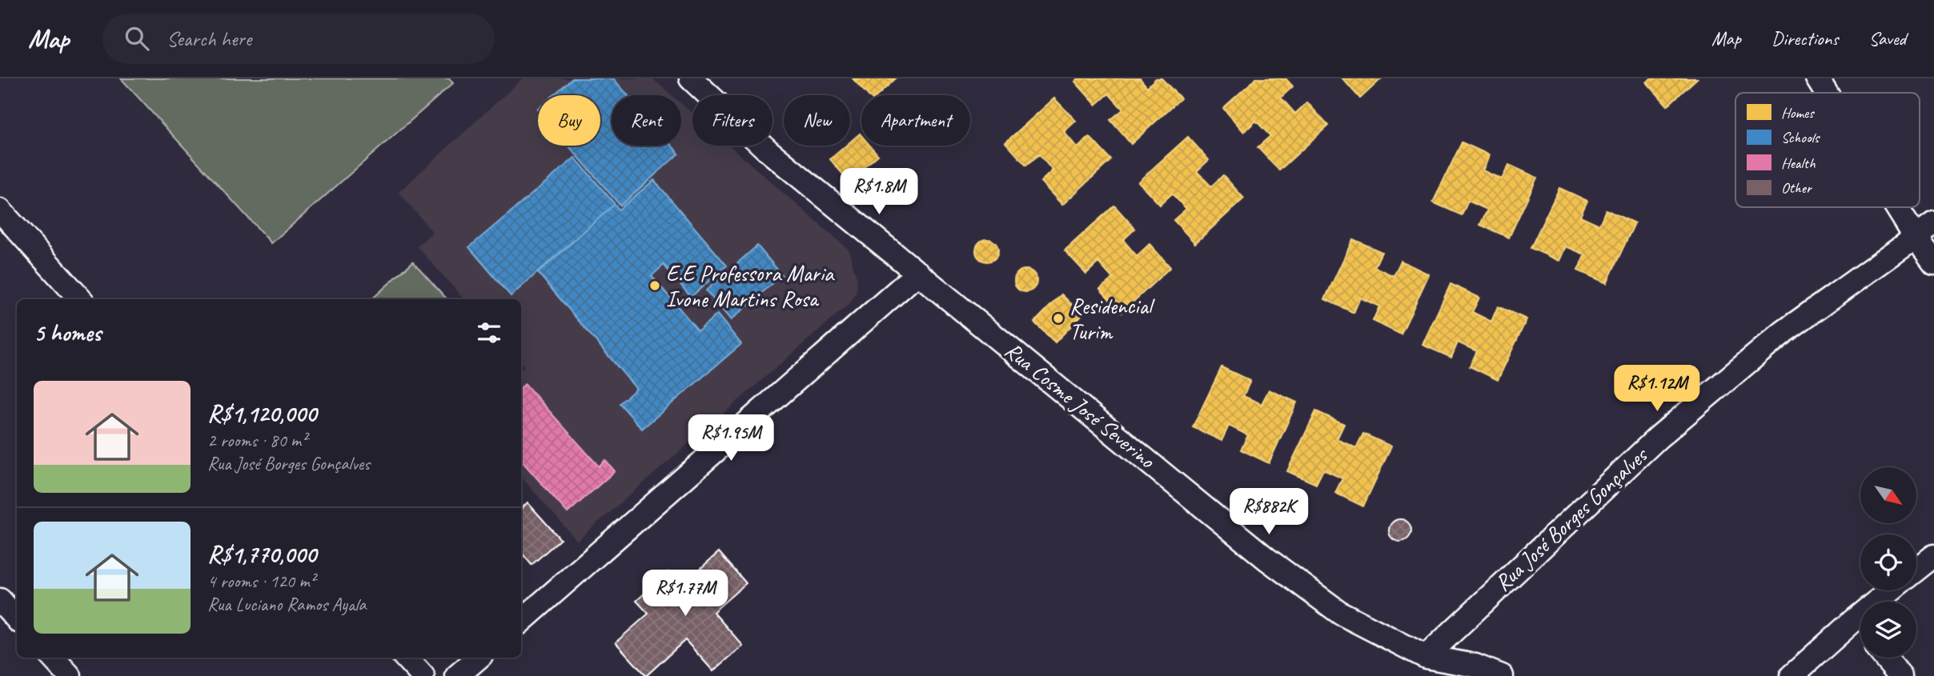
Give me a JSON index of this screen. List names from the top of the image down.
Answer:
{
  "streets": {
    "street": ["Rua Cosme José Severino", "Rua José Borges Gonçalves"]
  },
  "crossings": [
    ["Rua Cosme José Severino", "Rua José Borges Gonçalves"]
  ],
  "places": ["E.E Professora Maria Ivone Martins Rosa", "Residencial Turim"],
  "legend": [
    "Homes",
    "Schools",
    "Health",
    "Other"
  ],
  "north": "bottom right",
  "page": {
    "header": "Map",
    "search": "Search here",
    "nav": ["Map", "Directions", "Saved"],
    "chip": [
      "Buy",
      "Rent",
      "Filters",
      "New",
      "Apartment"
    ],
    "price": [
      "R$1.8M",
      "R$1.12M",
      "R$1.95M",
      "R$882K",
      "R$1.77M"
    ],
    "heading": "5 homes",
    "list": [
      {
        "name": "R$1,120,000",
        "note": "2 rooms · 80 m² · Rua José Borges Gonçalves"
      },
      {
        "name": "R$1,770,000",
        "note": "4 rooms · 120 m² · Rua Luciano Ramos Ayala"
      }
    ]
  }
}
